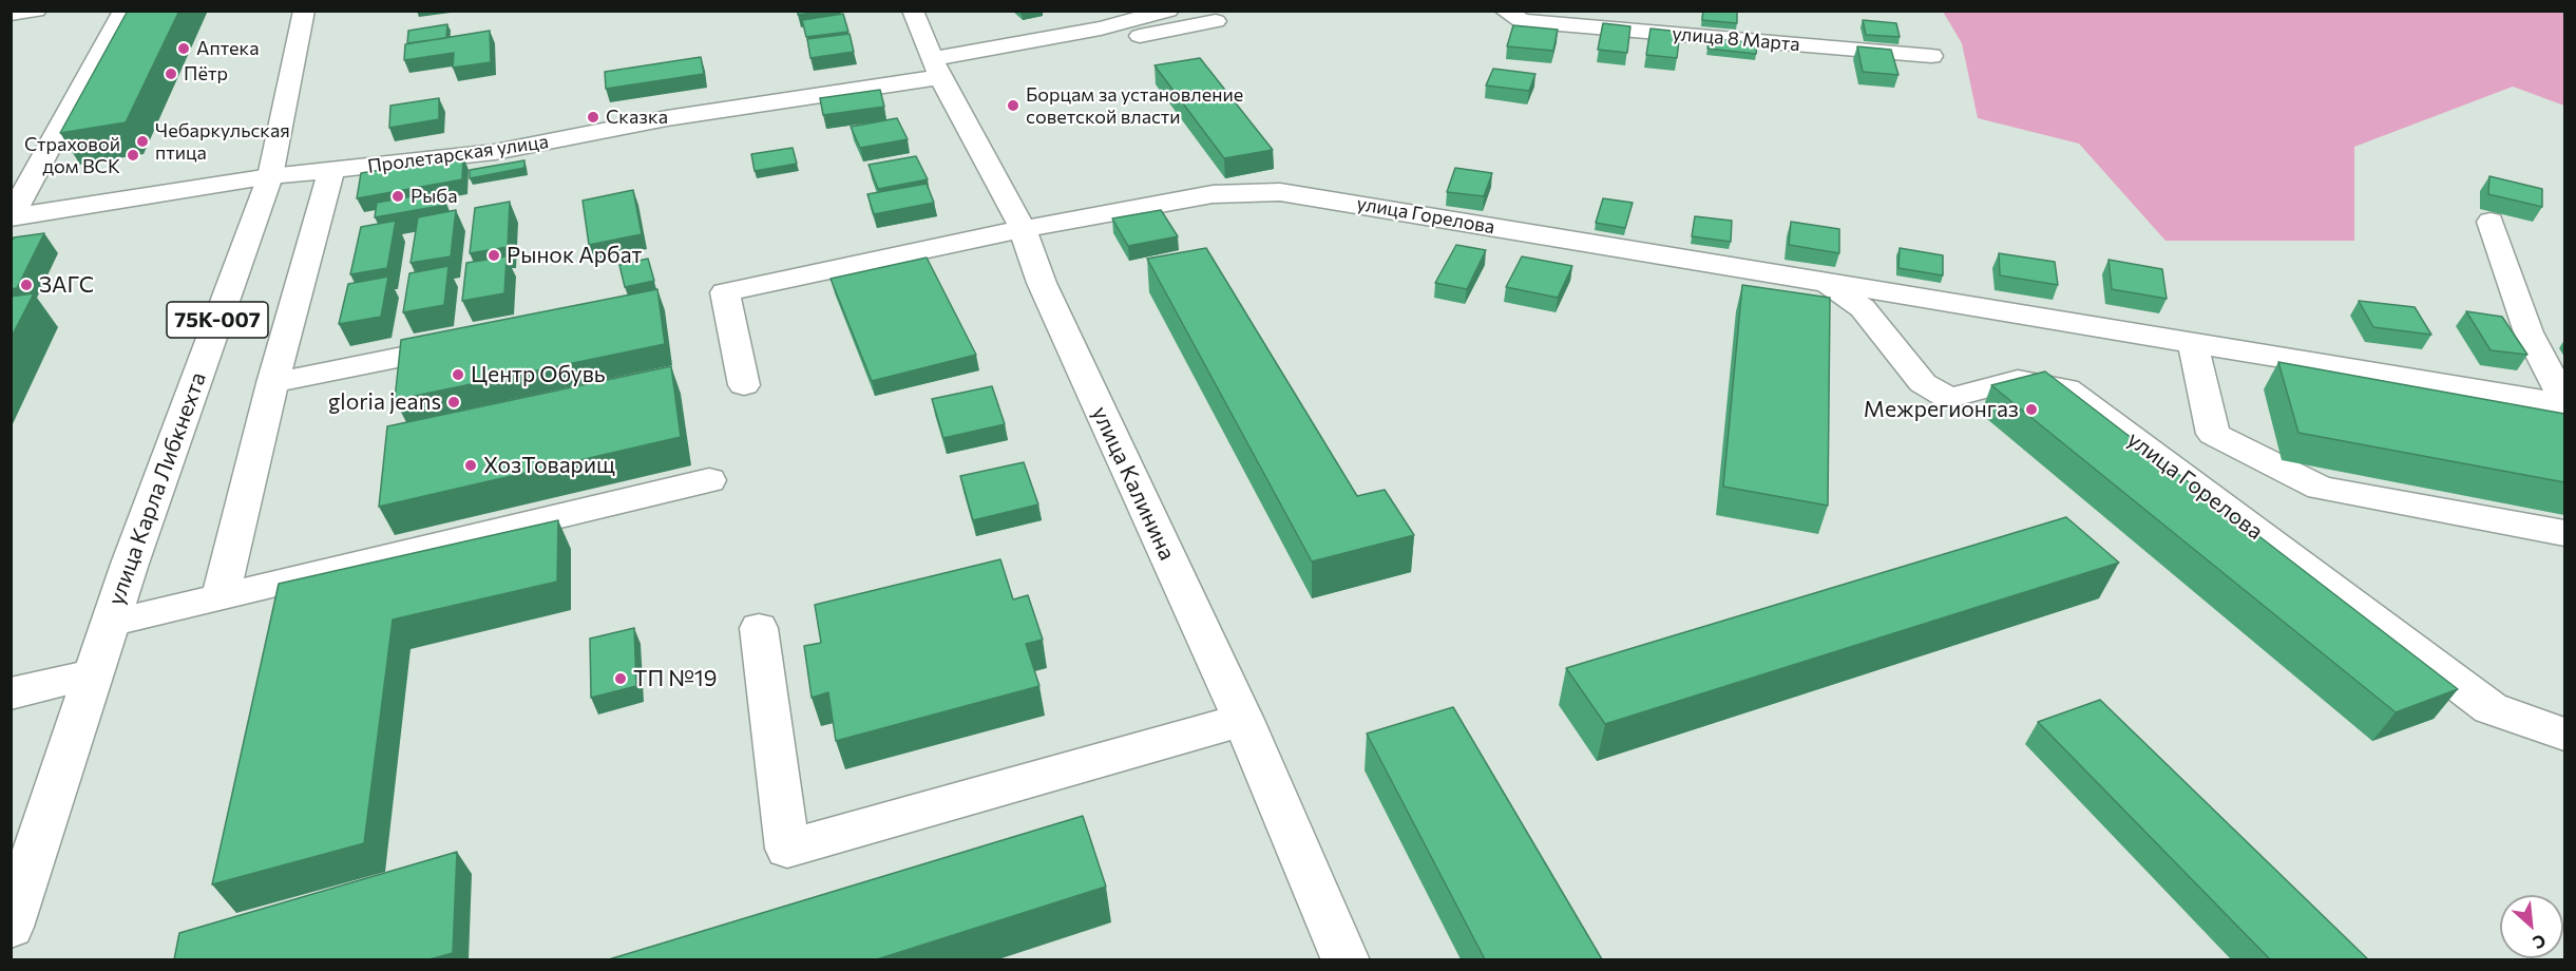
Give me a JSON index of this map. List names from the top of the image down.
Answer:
{
  "streets": {
    "street": [
      "улица 8 Марта",
      "Пролетарская улица",
      "улица Горелова",
      "75К-007",
      "улица Калинина",
      "улица Карла Либкнехта"
    ]
  },
  "crossings": [
    ["Пролетарская улица", "улица Калинина"],
    ["Пролетарская улица", "улица Карла Либкнехта"],
    ["улица Горелова", "улица Калинина"]
  ],
  "places": [
    "Аптека",
    "Пётр",
    "Борцам за установление советской власти",
    "Сказка",
    "Чебаркульская птица",
    "Страховой дом ВСК",
    "Рыба",
    "Рынок Арбат",
    "ЗАГС",
    "Центр Обувь",
    "gloria jeans",
    "Межрегионгаз",
    "ХозТоварищ",
    "ТП №19"
  ],
  "north": "bottom right"
}
